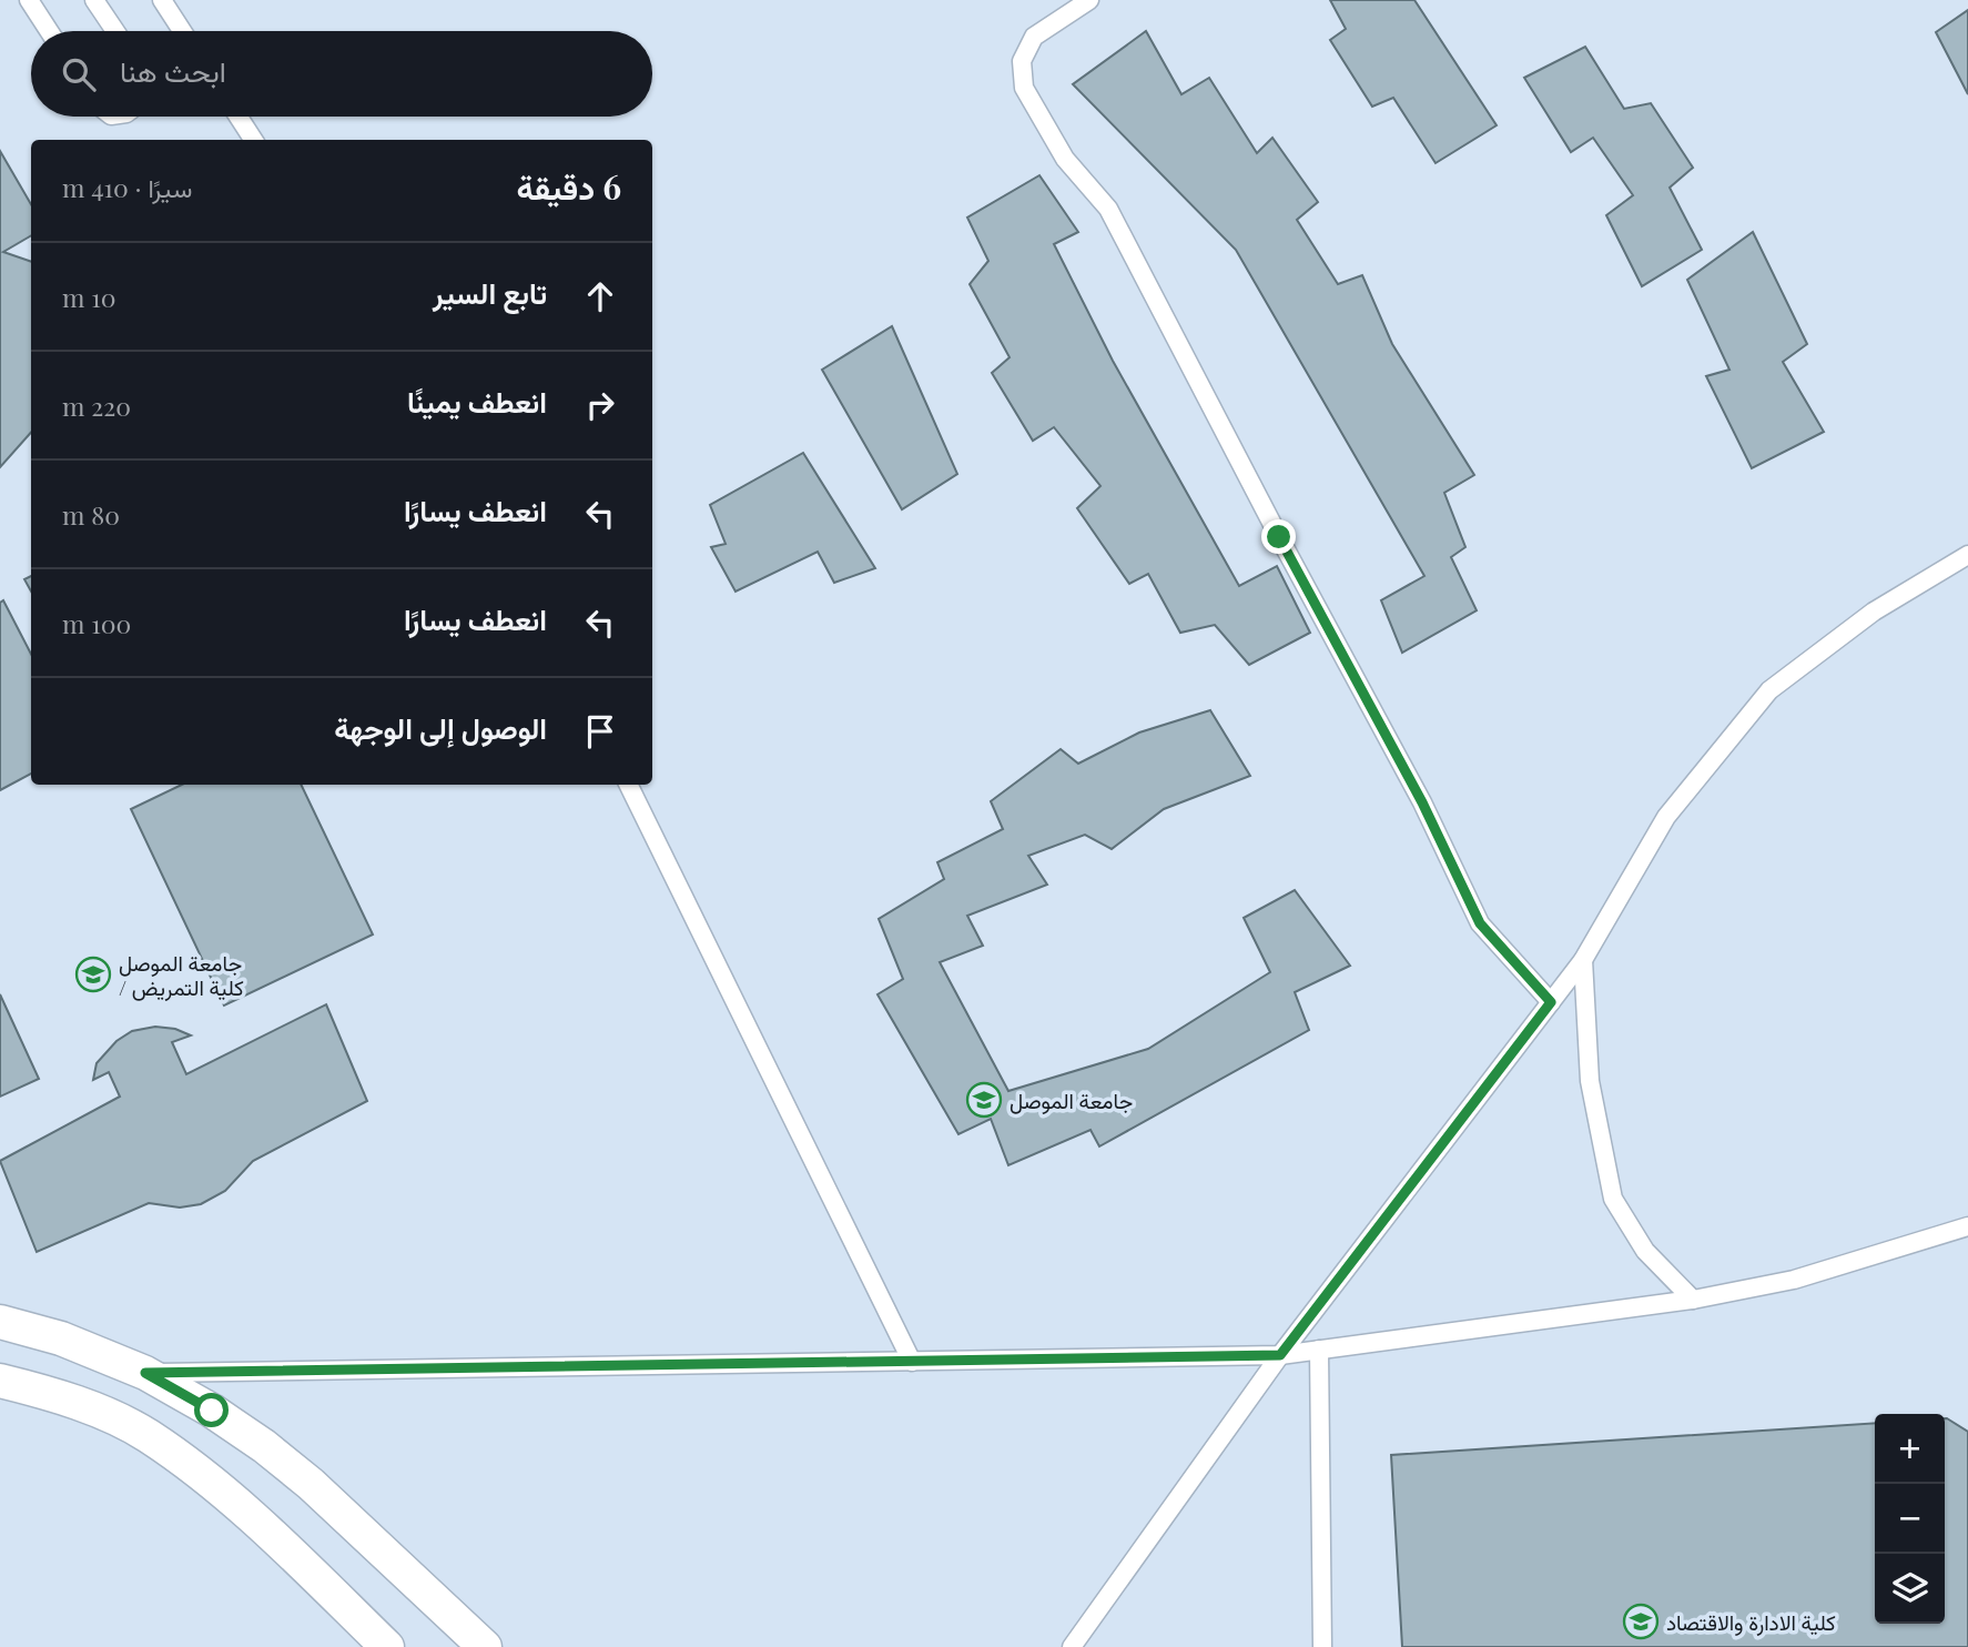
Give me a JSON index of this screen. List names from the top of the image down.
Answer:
{
  "places": {
    "school or university": ["جامعة الموصل / كلية التمريض", "جامعة الموصل", "كلية الادارة والاقتصاد"]
  },
  "page": {
    "search": "ابحث هنا",
    "heading": ["6 دقيقة", "سيرًا · 410 m"],
    "list": [
      ["تابع السير", "10 m"],
      ["انعطف يمينًا", "220 m"],
      ["انعطف يسارًا", "80 m"],
      ["انعطف يسارًا", "100 m"],
      "الوصول إلى الوجهة"
    ],
    "map_buttons": ["+", "−"]
  }
}
